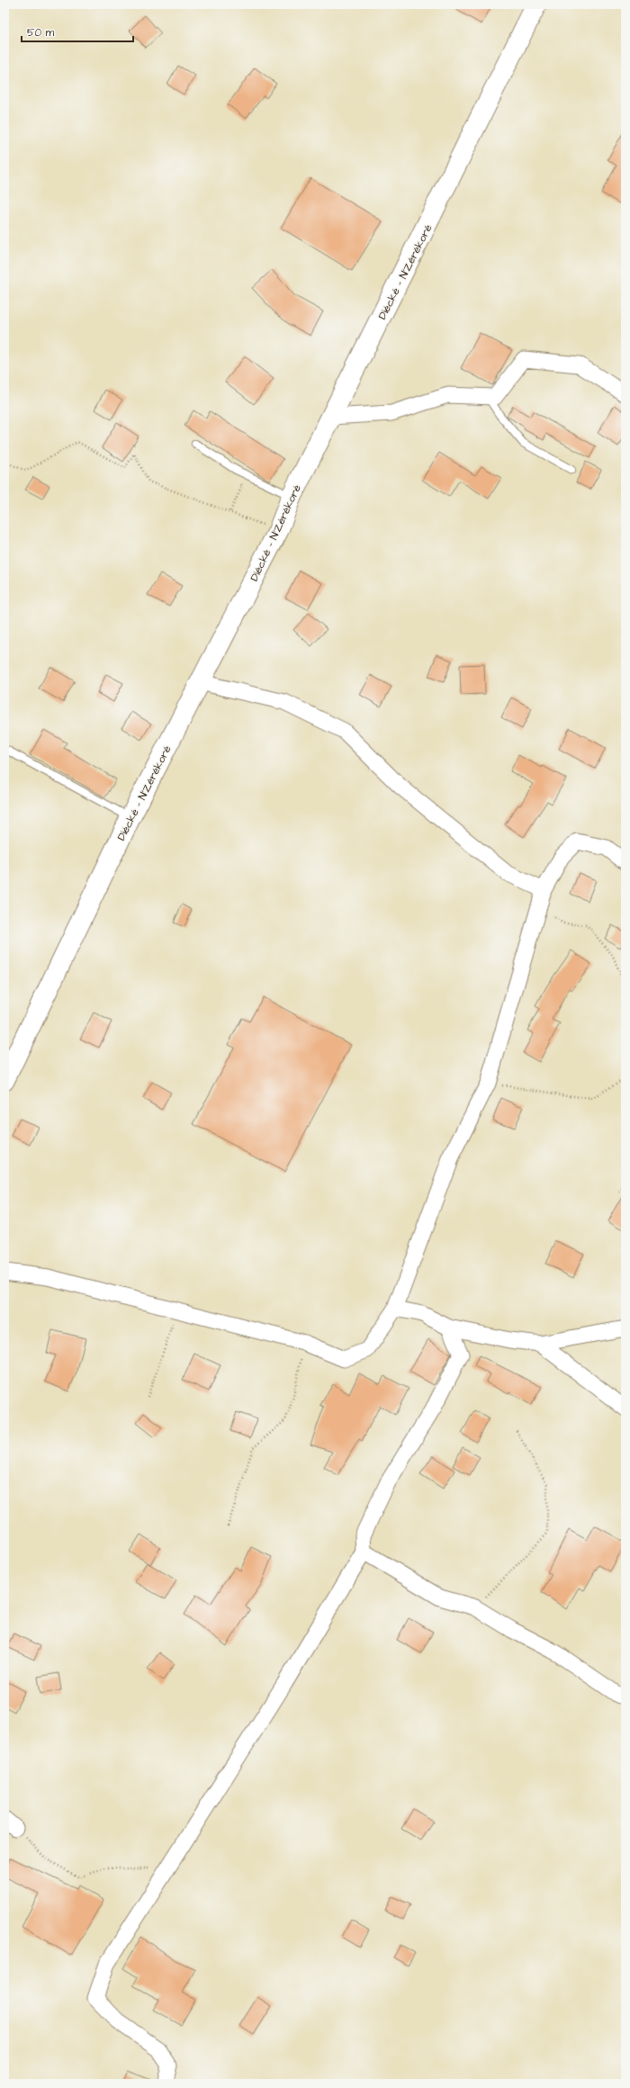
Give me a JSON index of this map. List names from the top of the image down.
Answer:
{
  "streets": {
    "highway": ["Diécké - N'Zérékoré"]
  },
  "scale_bar": "50 m"
}
